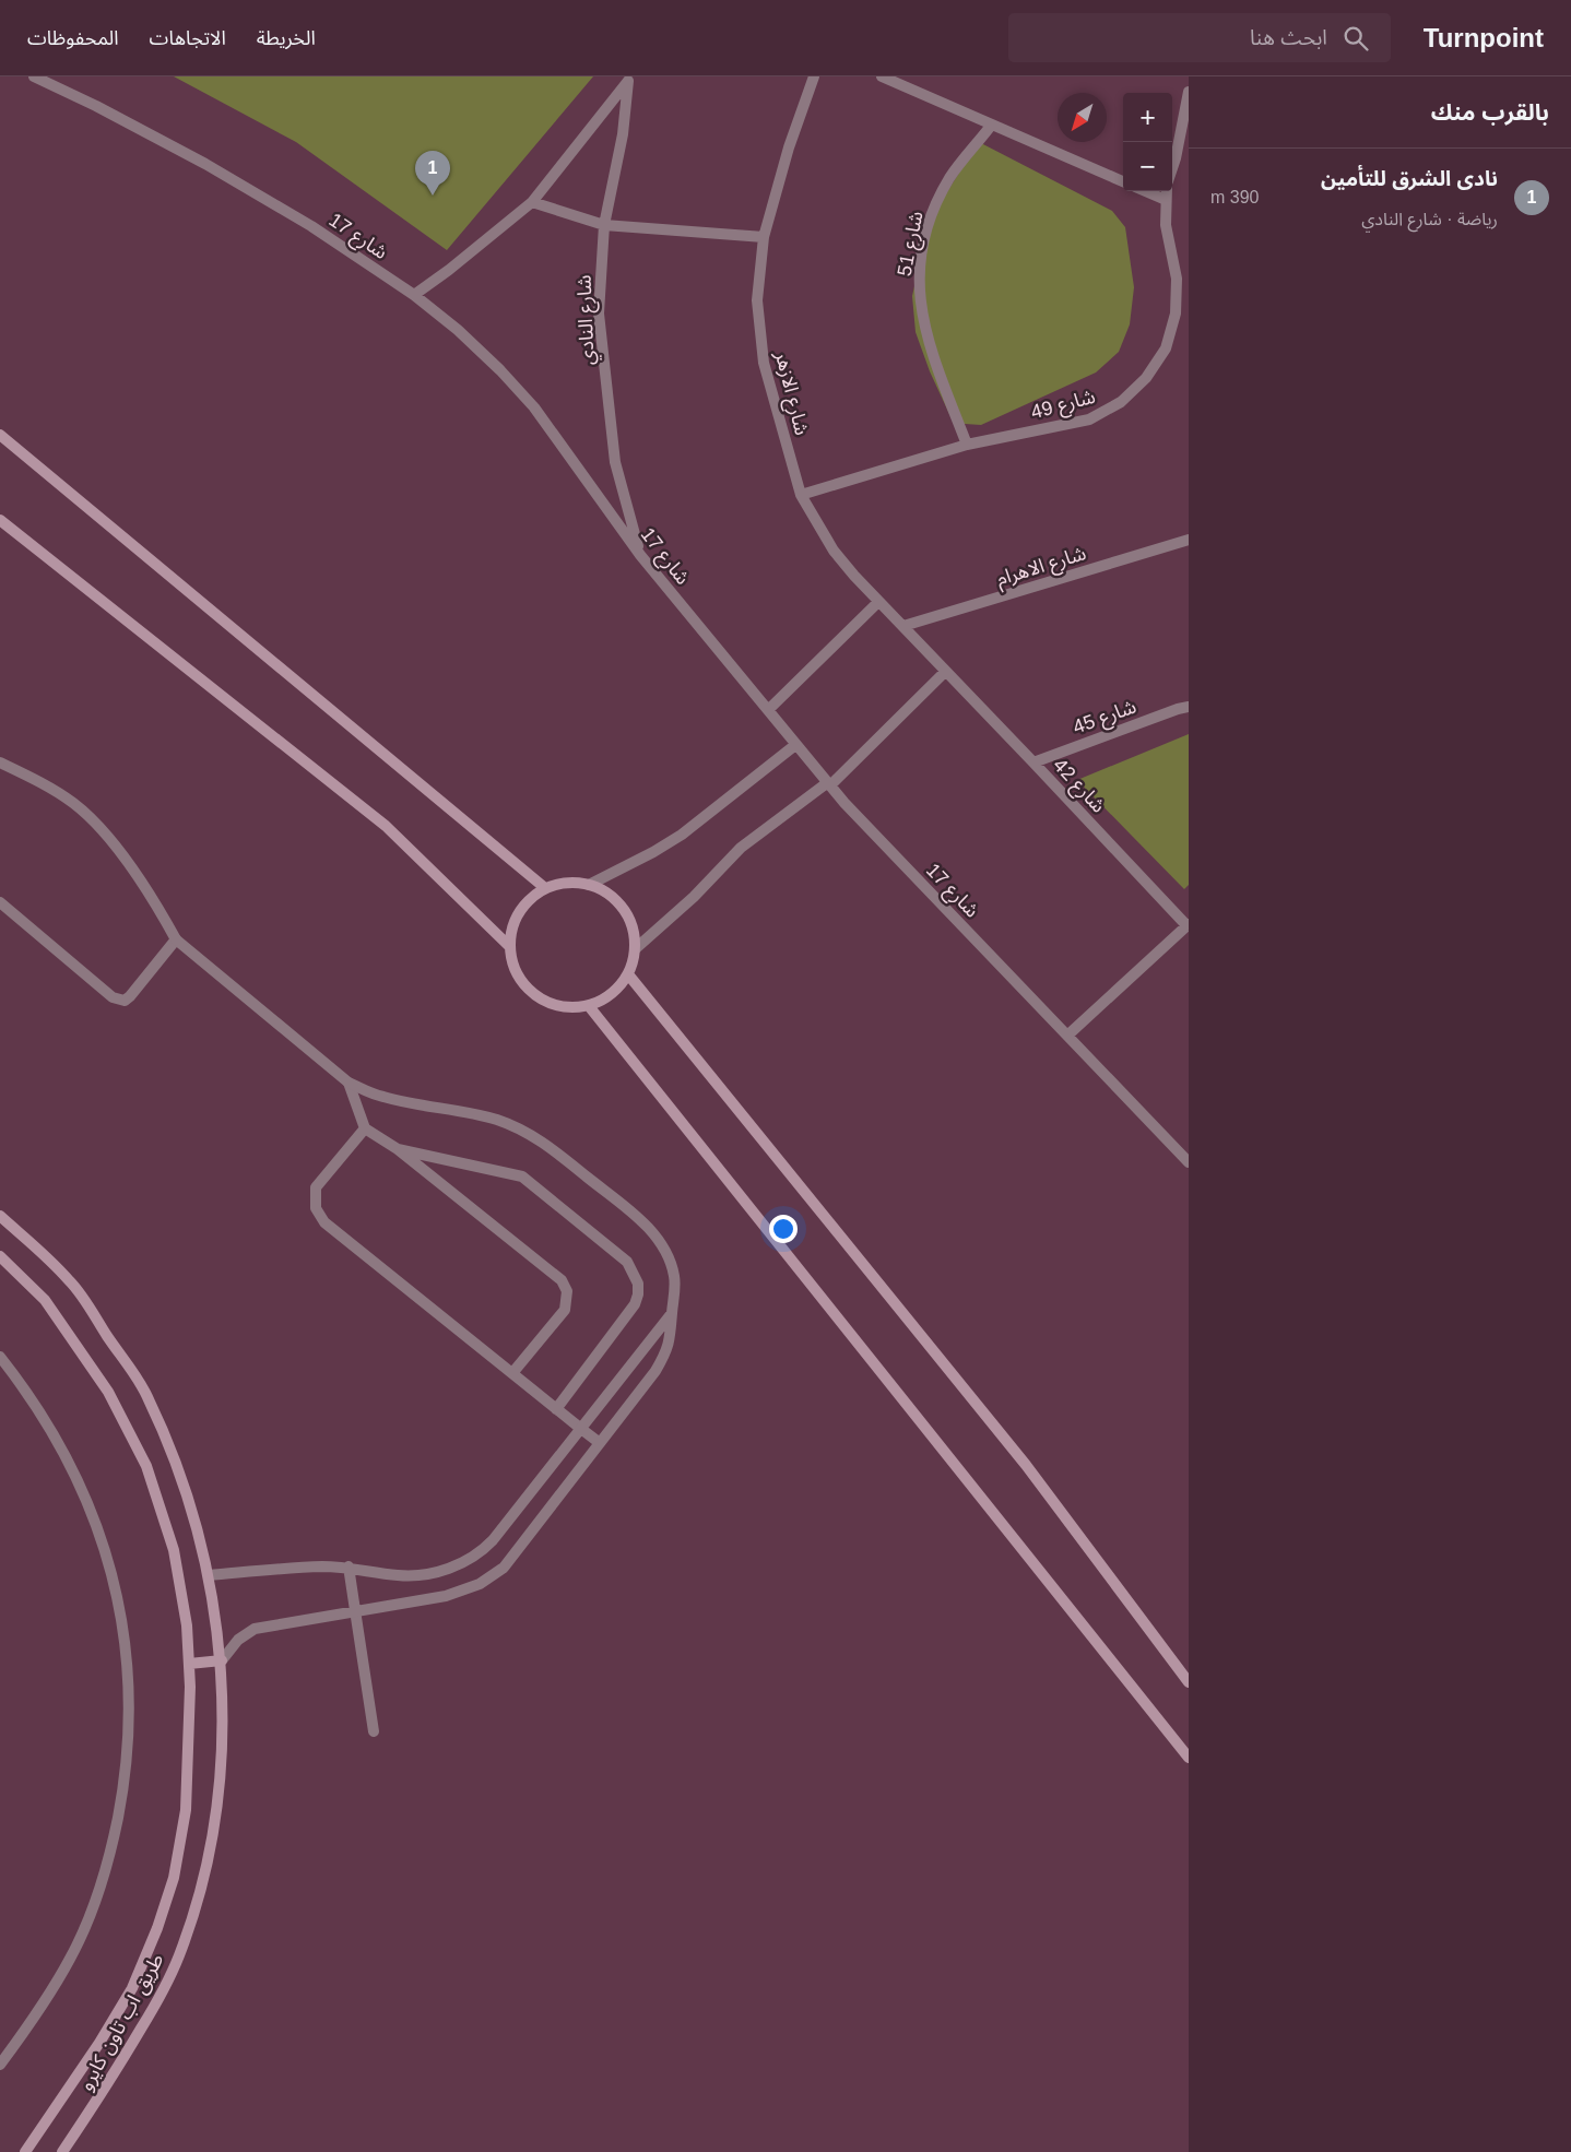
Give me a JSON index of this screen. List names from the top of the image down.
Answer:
{
  "streets": {
    "main road": ["طريق اب تاون كايرو"],
    "street": [
      "شارع 17",
      "شارع 51",
      "شارع النادي",
      "شارع الازهر",
      "شارع 49",
      "شارع الاهرام",
      "شارع 45",
      "شارع 42"
    ]
  },
  "crossings": [
    ["شارع 17", "شارع النادي"],
    ["شارع 51", "شارع 49"],
    ["شارع الازهر", "شارع 49"],
    ["شارع الازهر", "شارع الاهرام"],
    ["شارع الازهر", "شارع 42"],
    ["شارع 45", "شارع 42"]
  ],
  "north": "bottom left",
  "page": {
    "header": "Turnpoint",
    "search": "ابحث هنا",
    "nav": ["الخريطة", "الاتجاهات", "المحفوظات"],
    "heading": "بالقرب منك",
    "map_buttons": ["+", "−"],
    "list": [
      {
        "mark": "1",
        "name": "نادى الشرق للتأمين",
        "note": "رياضة · شارع النادي",
        "value": "390 m"
      }
    ],
    "pins": "1"
  }
}
